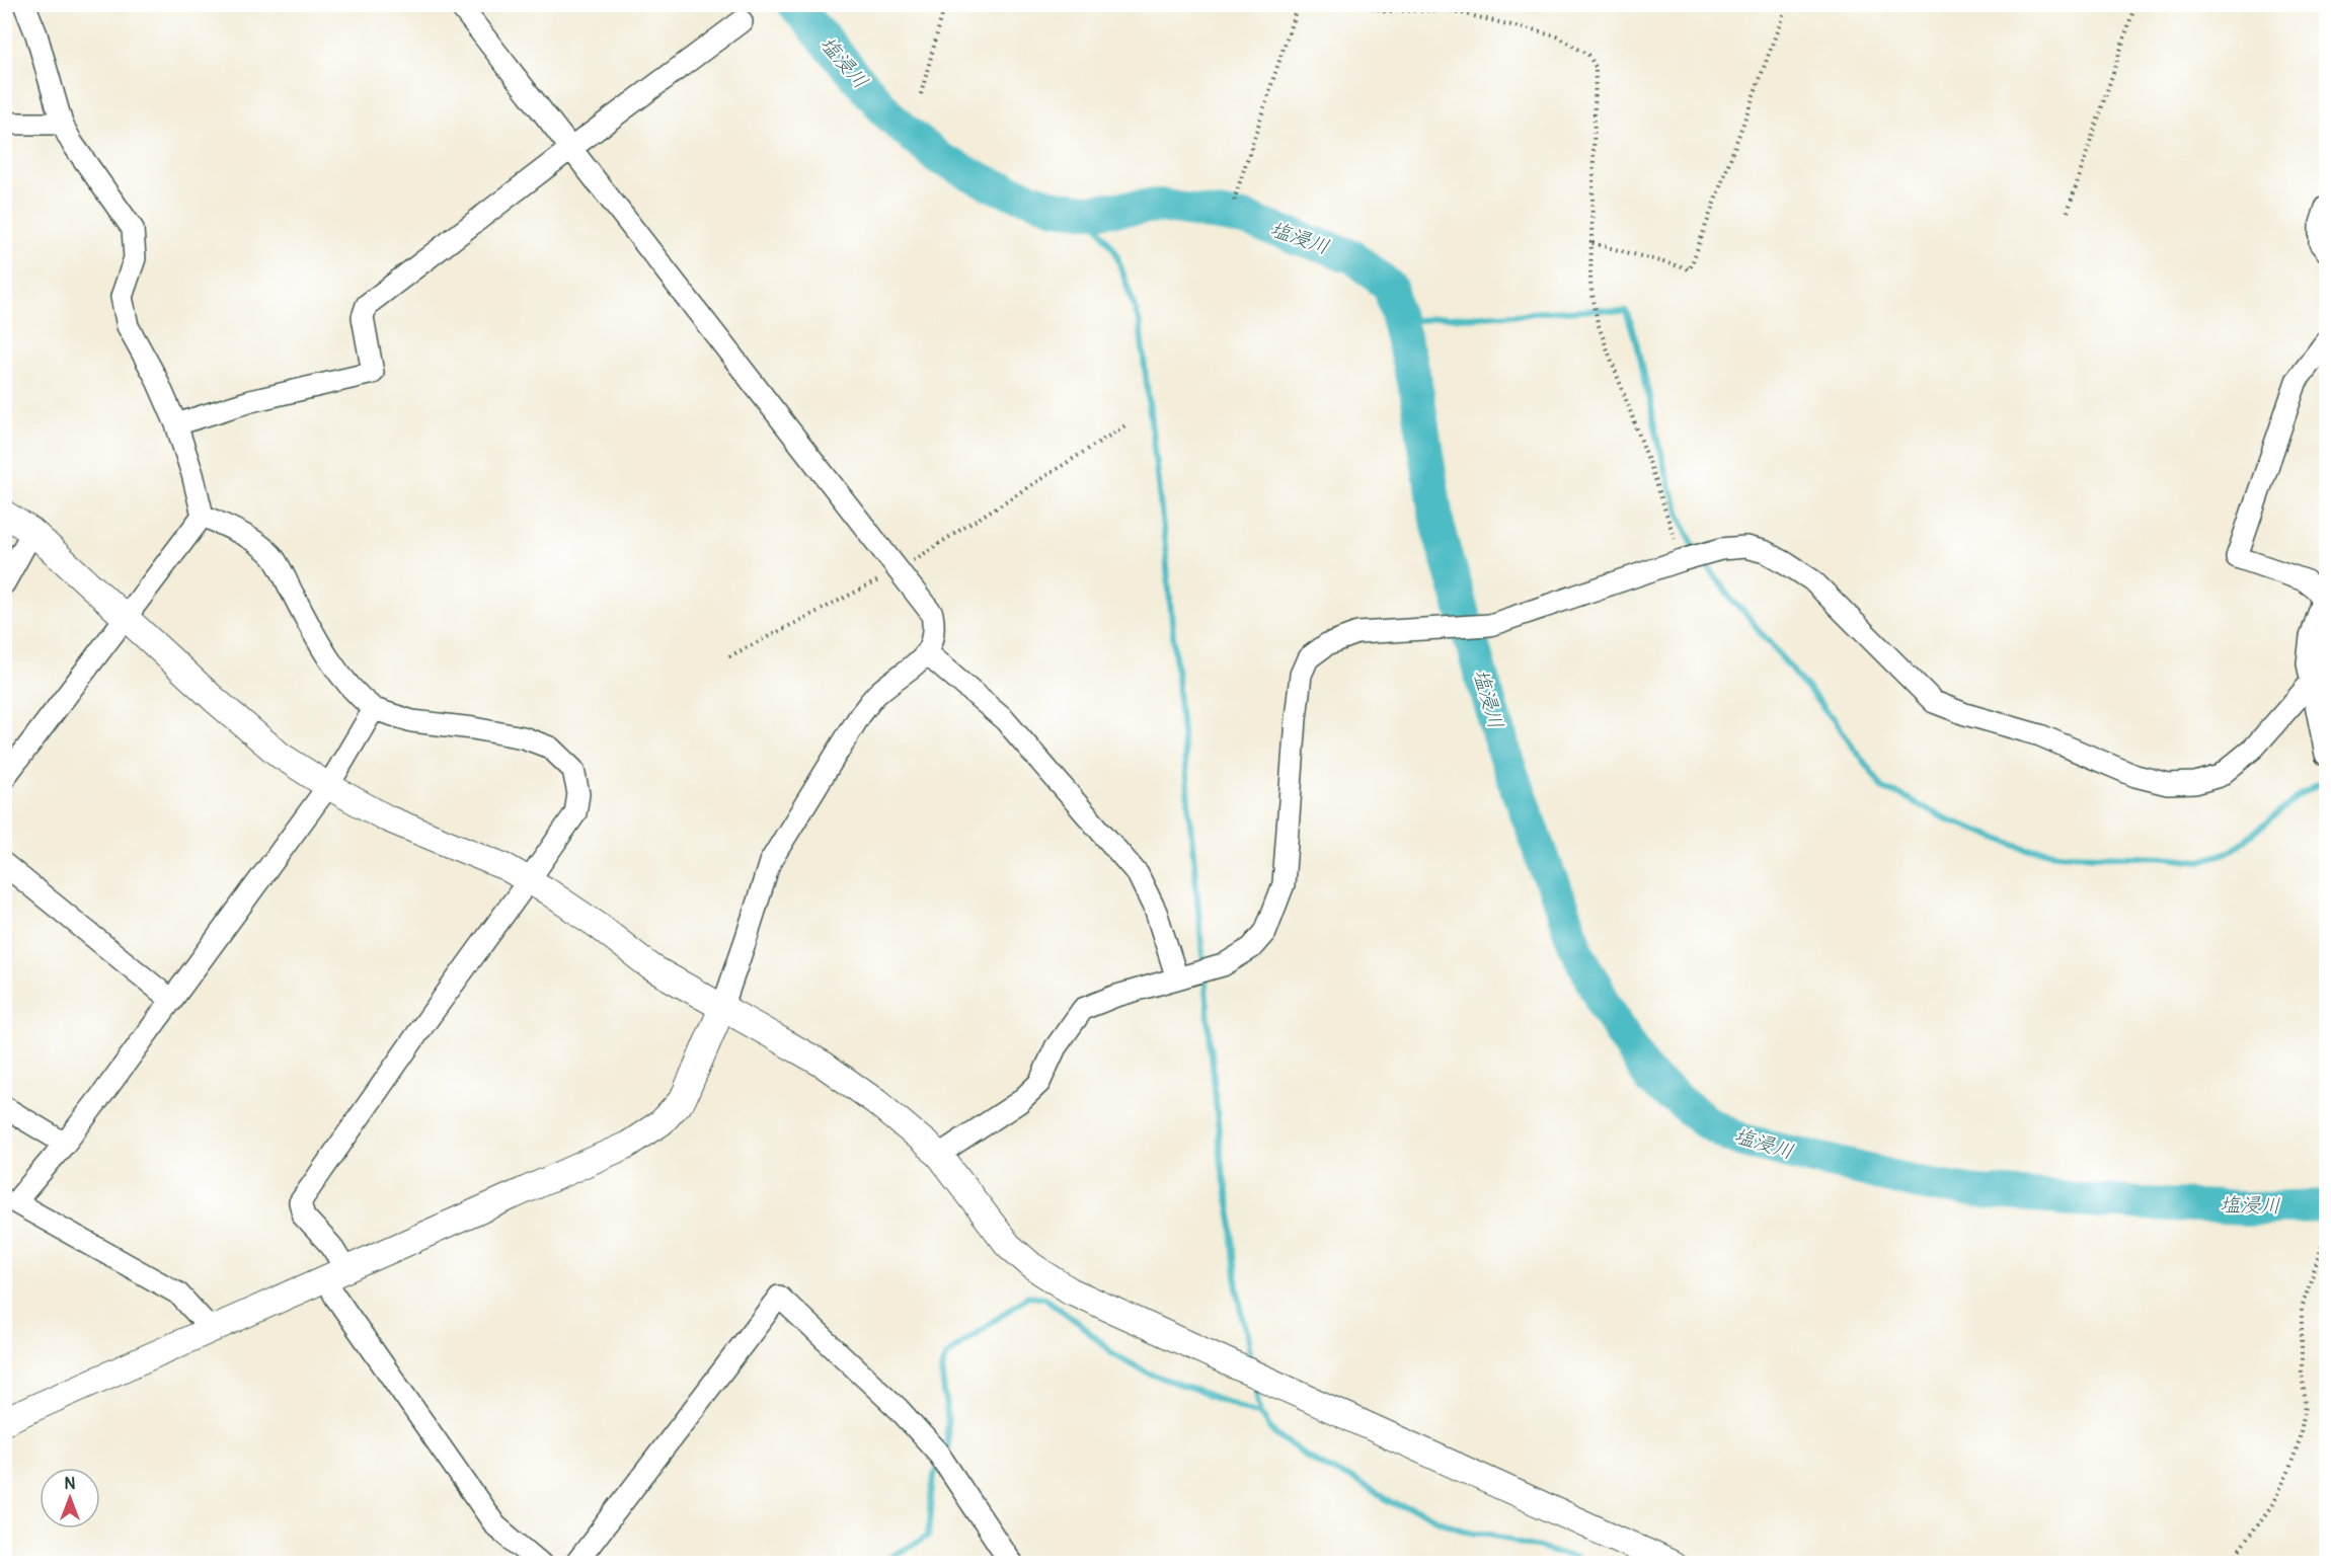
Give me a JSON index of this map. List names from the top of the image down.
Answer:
{
  "water": ["塩浸川"],
  "north": "top"
}
